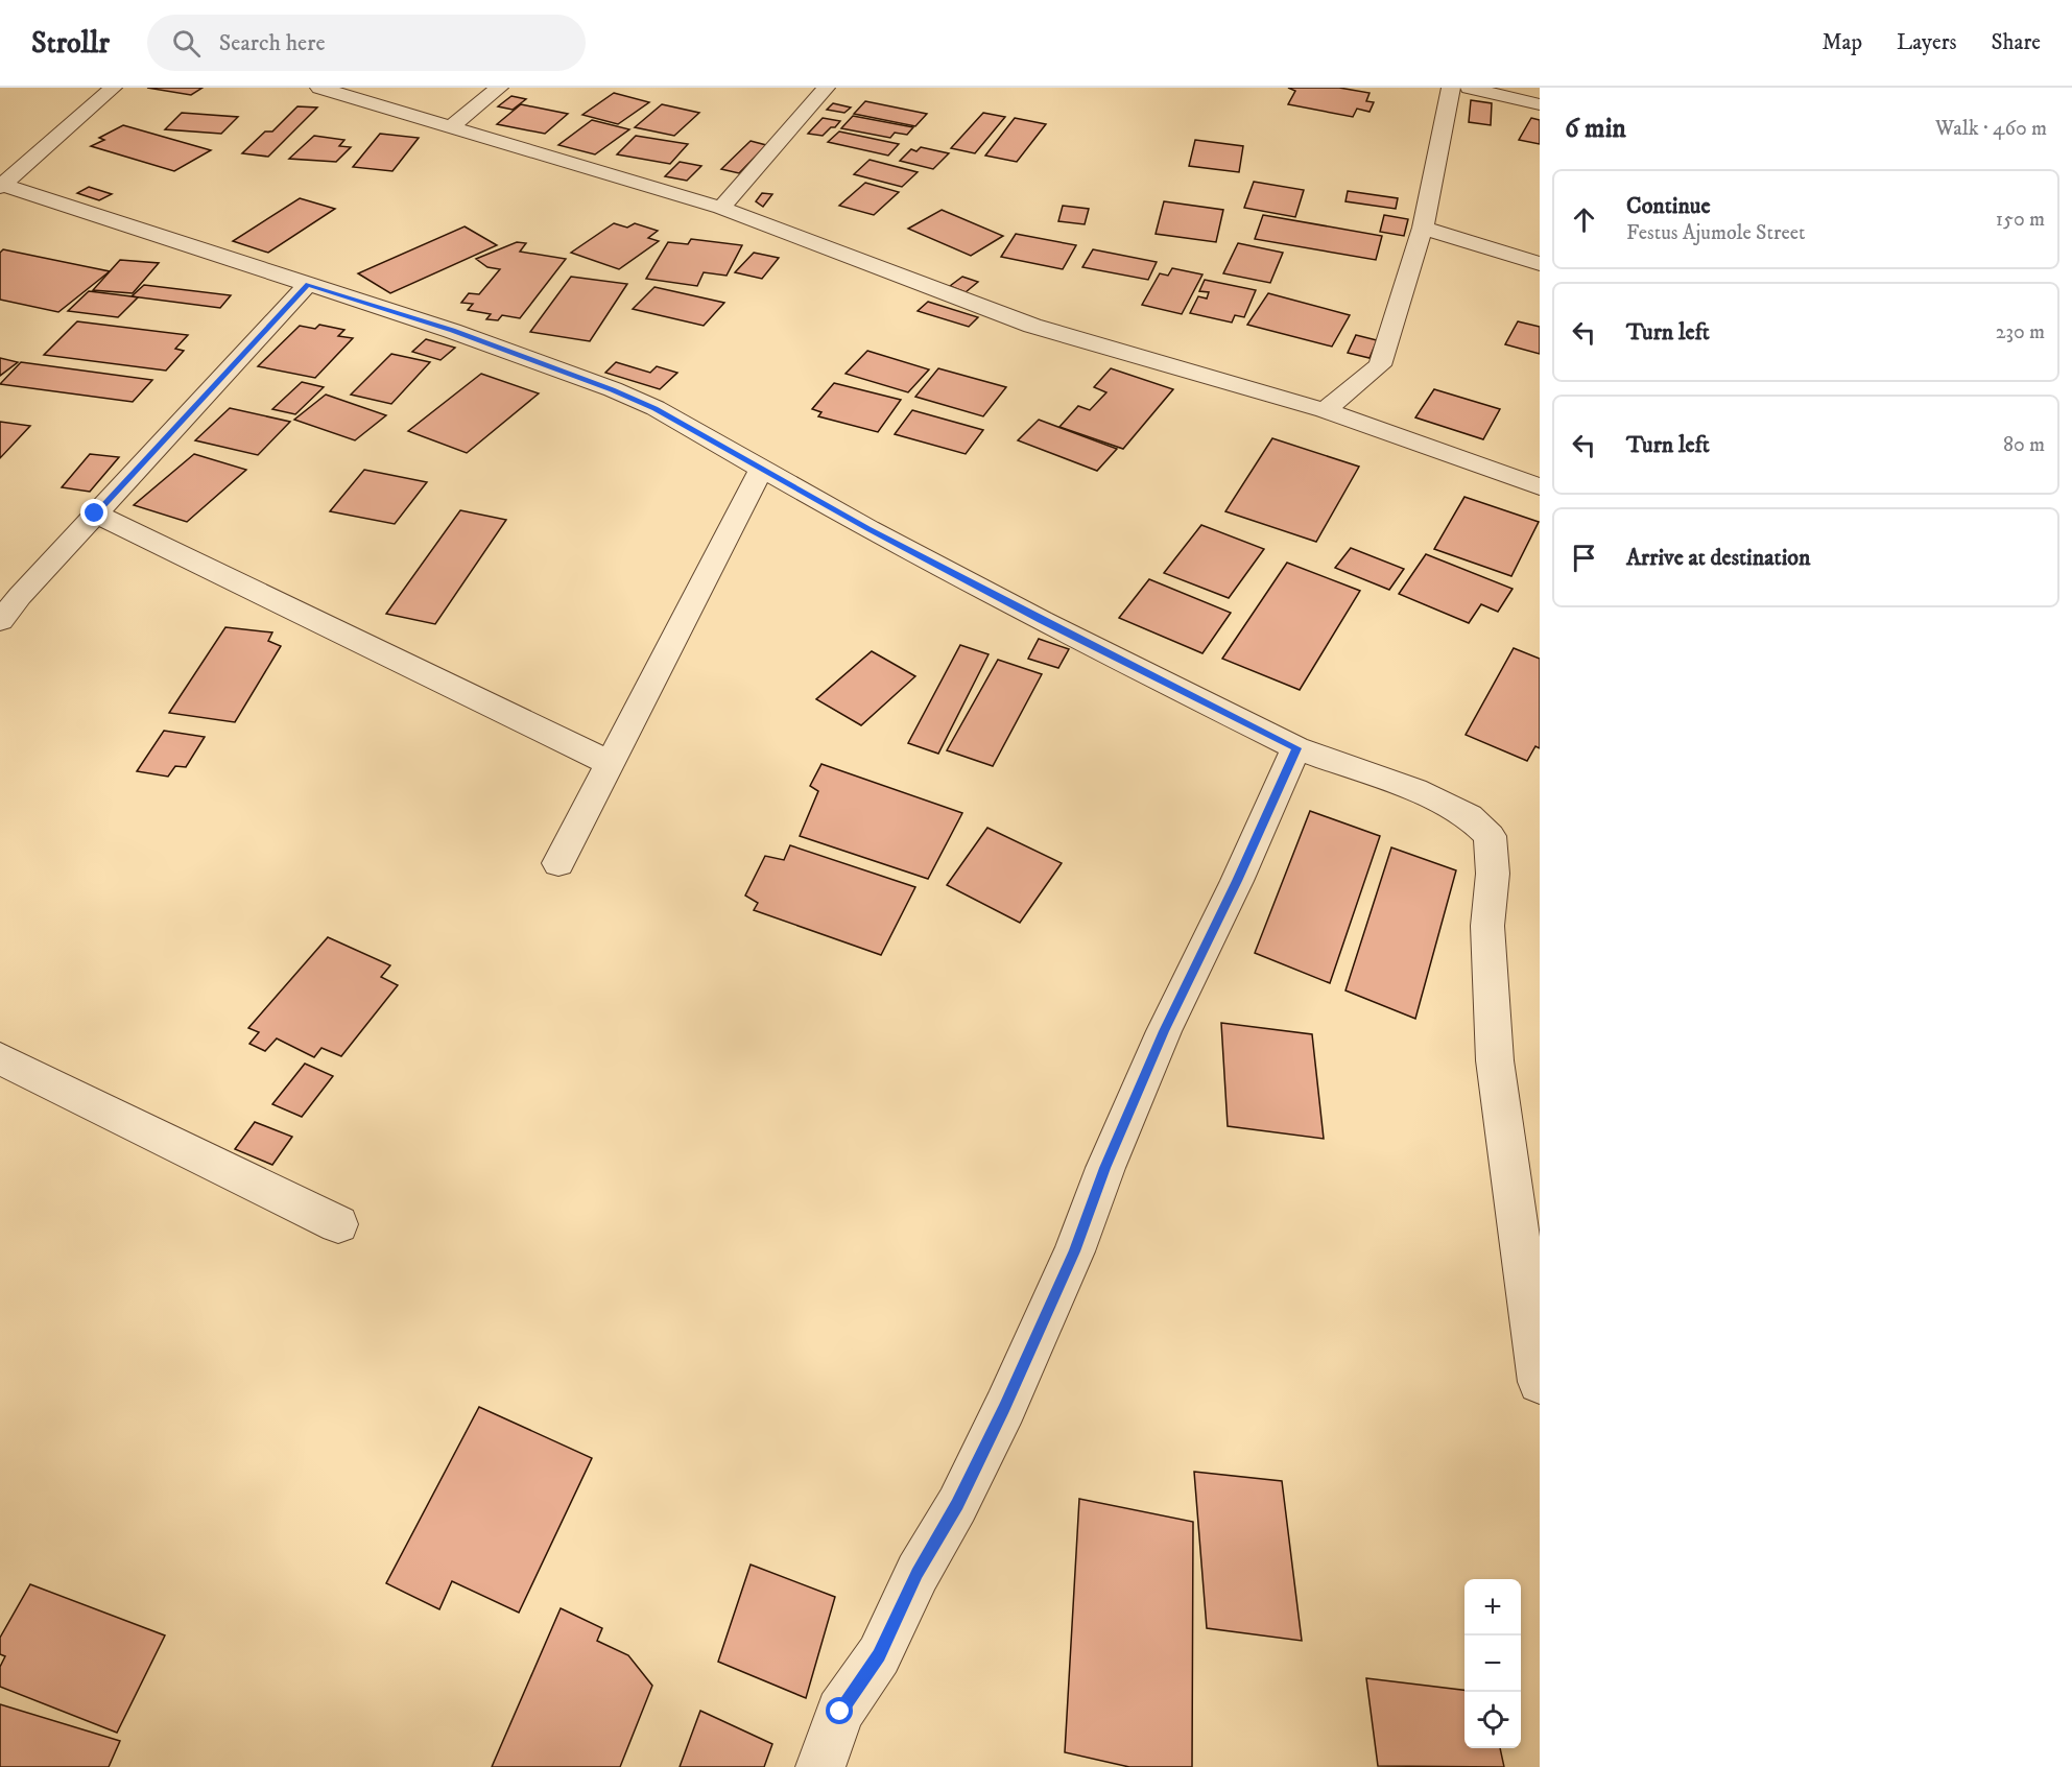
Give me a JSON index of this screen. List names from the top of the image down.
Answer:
{
  "page": {
    "header": "Strollr",
    "search": "Search here",
    "nav": ["Map", "Layers", "Share"],
    "heading": ["6 min", "Walk · 460 m"],
    "list": [
      ["Continue", "Festus Ajumole Street", "150 m"],
      ["Turn left", "230 m"],
      ["Turn left", "80 m"],
      "Arrive at destination"
    ],
    "map_buttons": ["+", "−"]
  }
}
